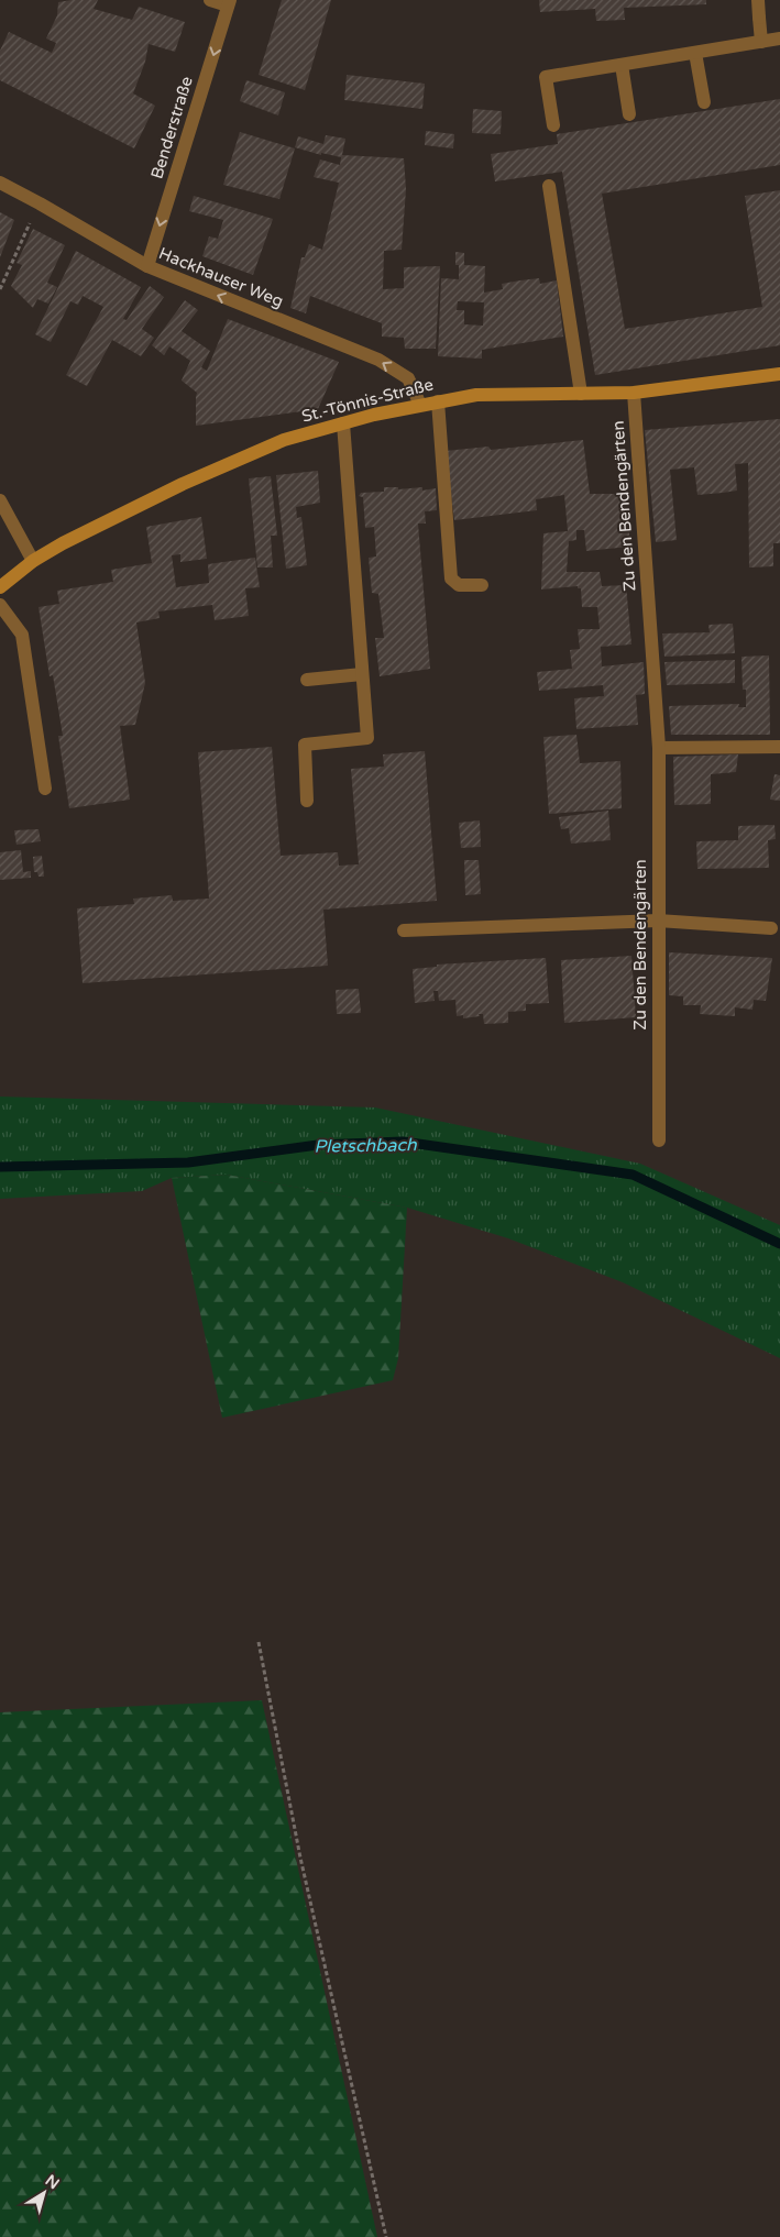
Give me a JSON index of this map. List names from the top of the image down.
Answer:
{
  "streets": {
    "main road": ["St.-Tönnis-Straße"],
    "street": ["Benderstraße", "Hackhauser Weg", "Zu den Bendengärten"]
  },
  "crossings": [
    ["Benderstraße", "Hackhauser Weg"],
    ["Hackhauser Weg", "St.-Tönnis-Straße"],
    ["St.-Tönnis-Straße", "Zu den Bendengärten"]
  ],
  "one_way": ["Benderstraße", "Hackhauser Weg"],
  "water": ["Pletschbach"],
  "north": "top right"
}
